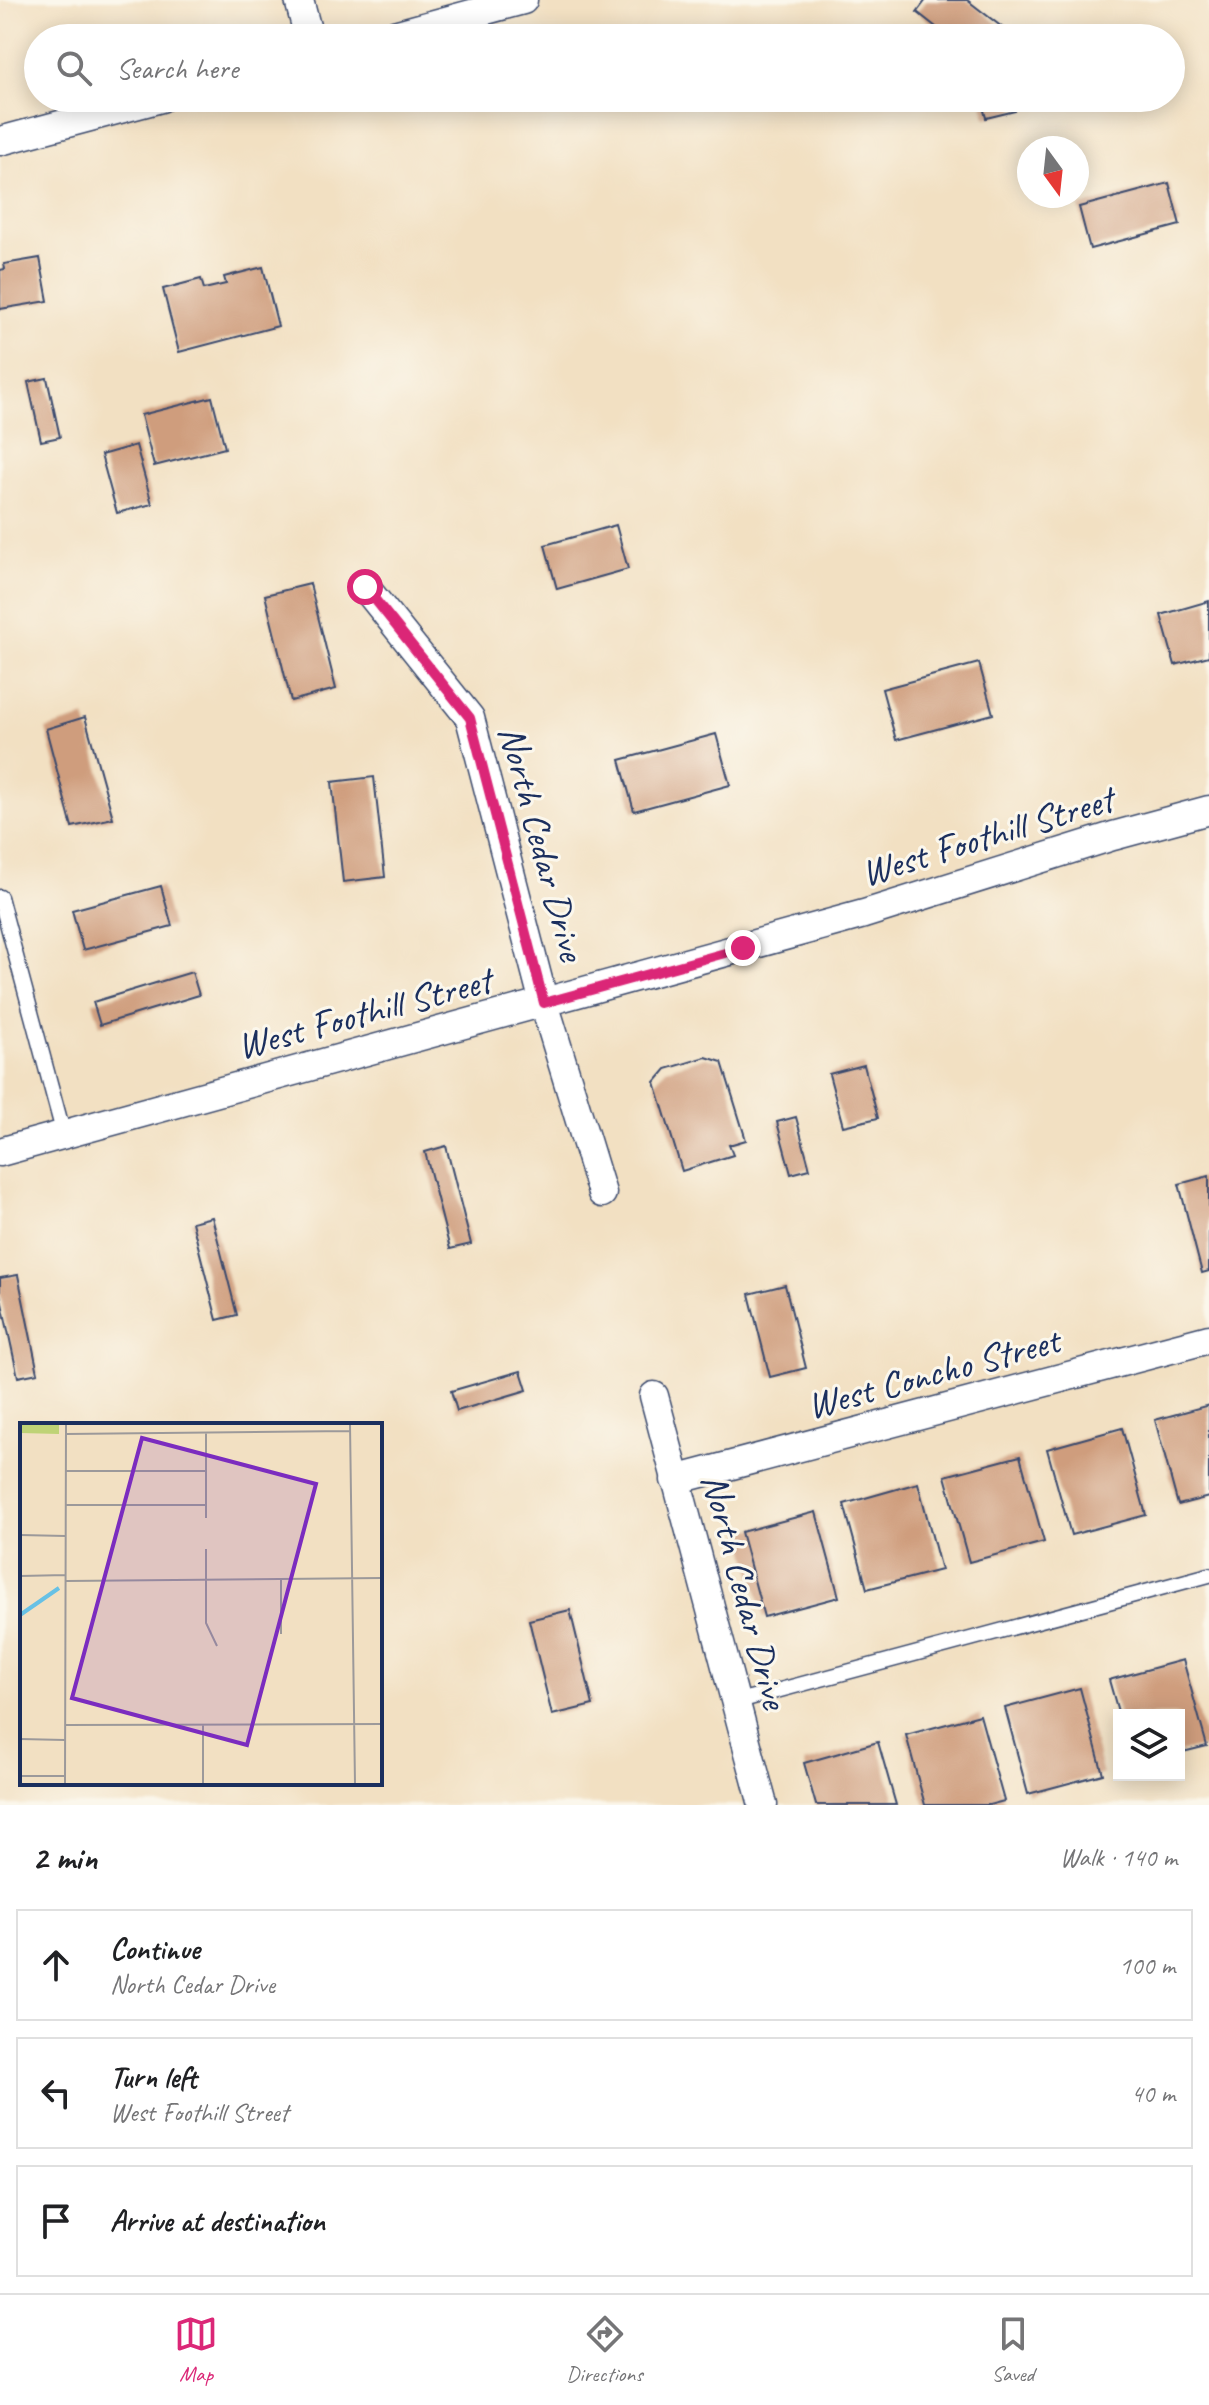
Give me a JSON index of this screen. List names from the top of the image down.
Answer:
{
  "streets": {
    "street": ["West Foothill Street", "North Cedar Drive", "West Concho Street"]
  },
  "crossings": [
    ["West Foothill Street", "North Cedar Drive"],
    ["North Cedar Drive", "West Concho Street"]
  ],
  "north": "bottom",
  "page": {
    "search": "Search here",
    "heading": ["2 min", "Walk · 140 m"],
    "list": [
      ["Continue", "North Cedar Drive", "100 m"],
      ["Turn left", "West Foothill Street", "40 m"],
      "Arrive at destination"
    ],
    "nav": ["Map", "Directions", "Saved"]
  }
}
